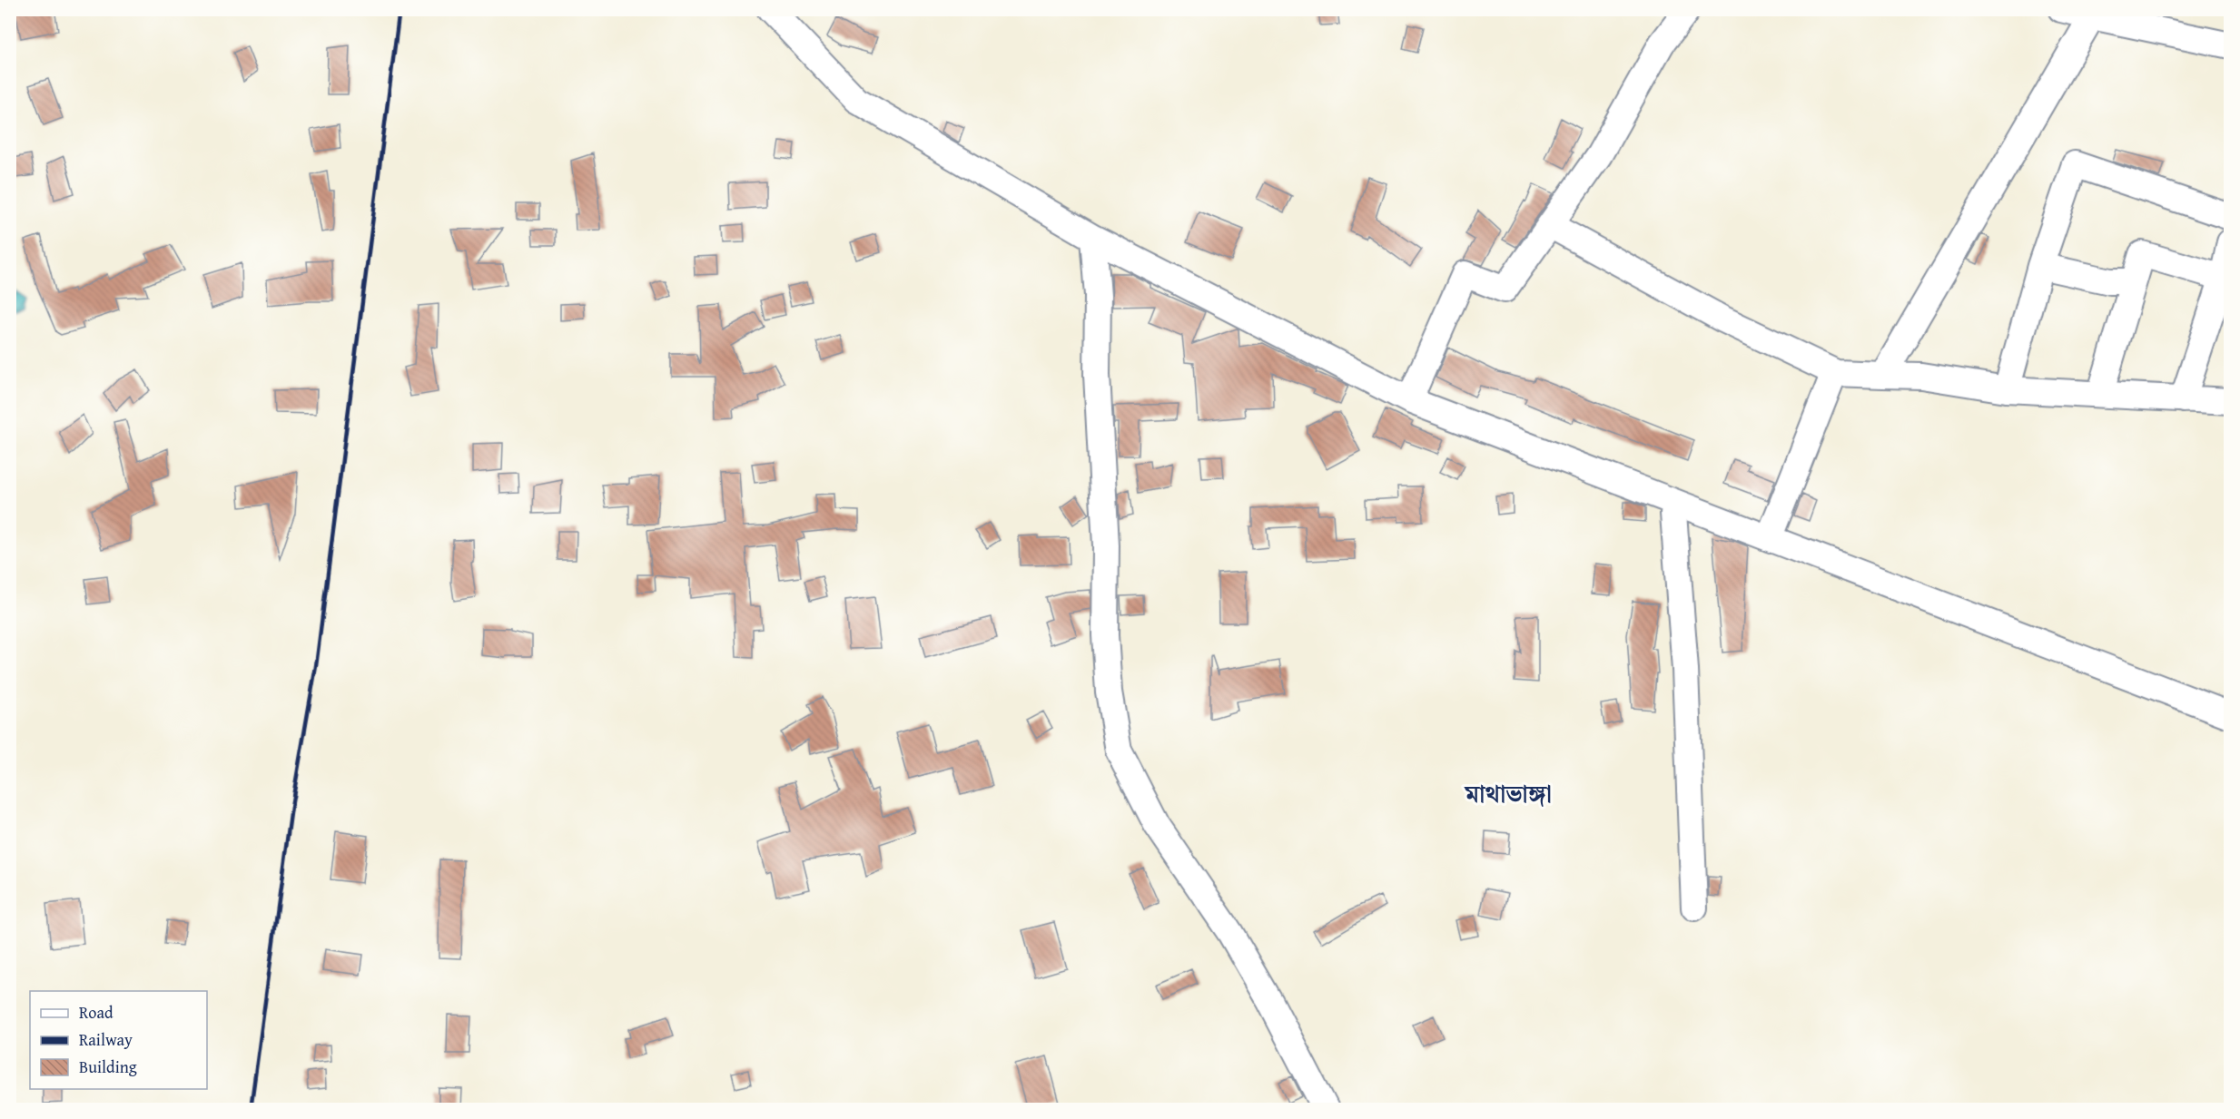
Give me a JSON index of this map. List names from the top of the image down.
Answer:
{
  "districts": ["মাথাভাঙ্গা"],
  "legend": ["Road", "Railway", "Building"]
}
